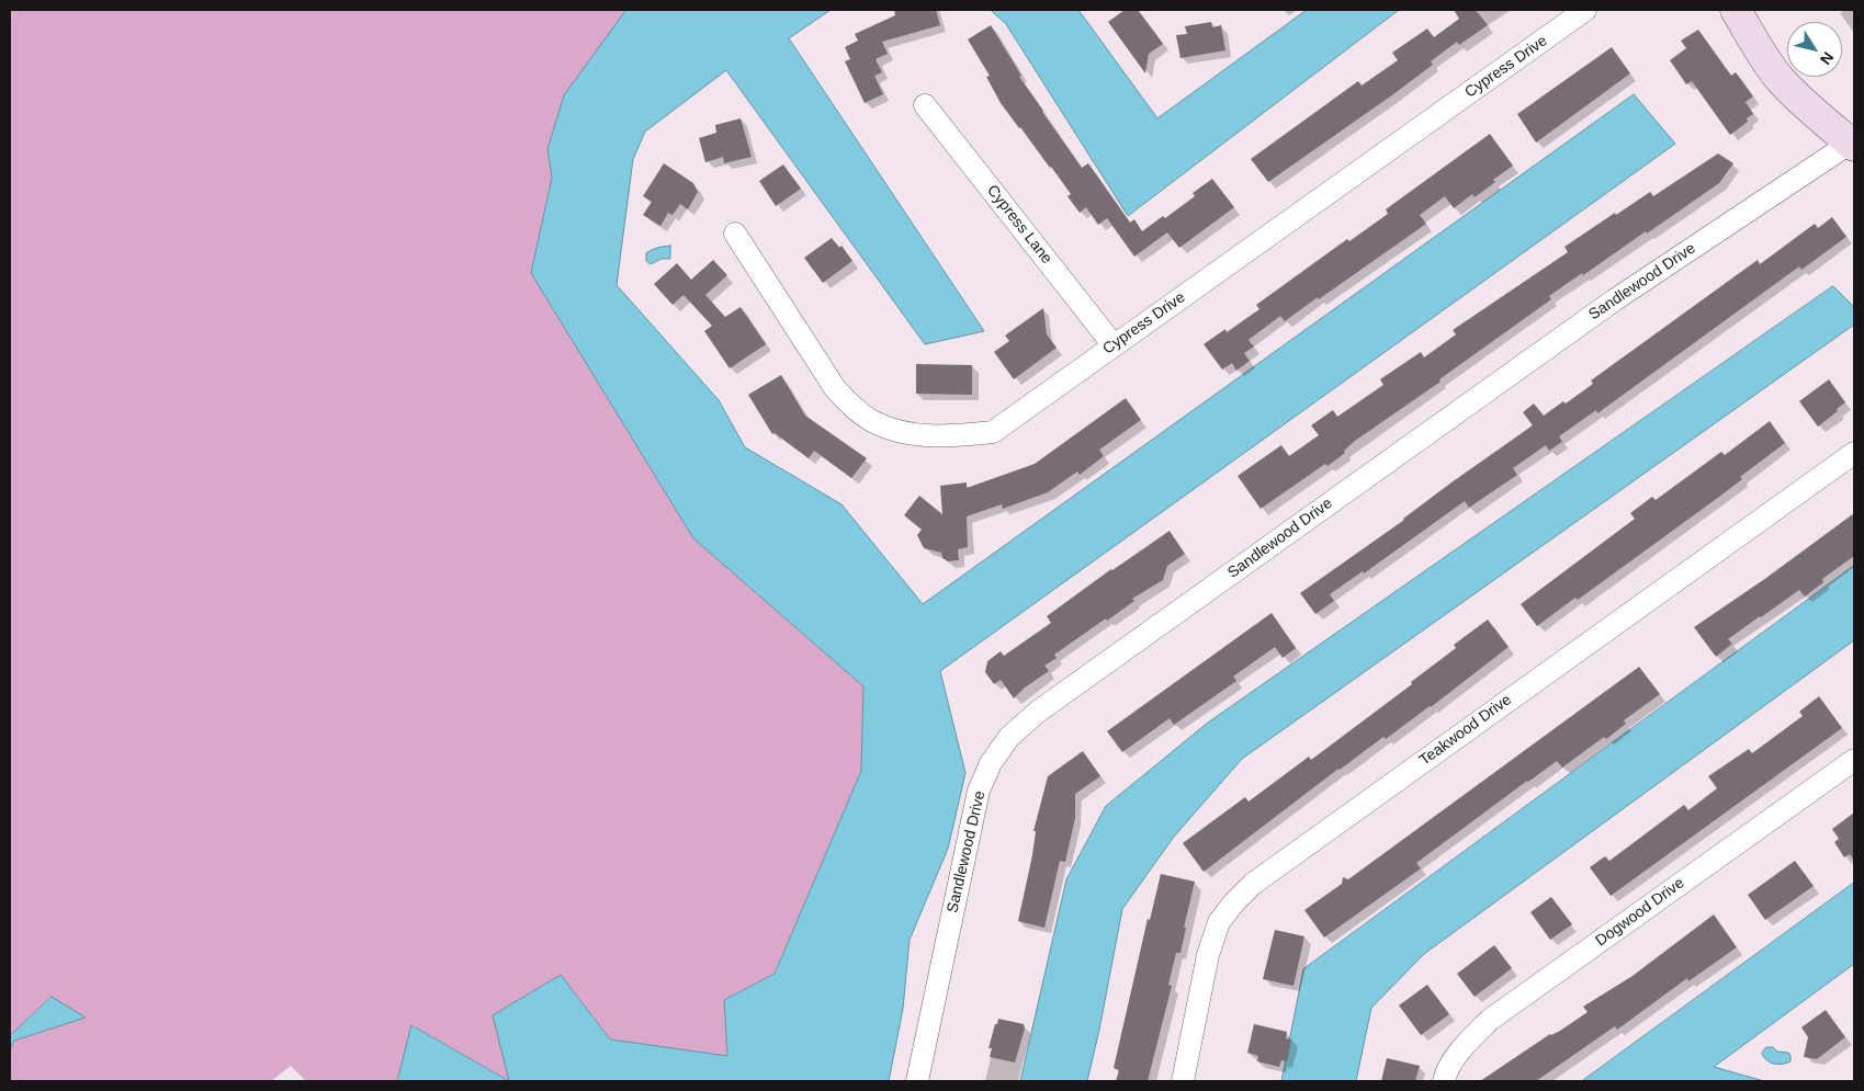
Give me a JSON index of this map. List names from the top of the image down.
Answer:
{
  "streets": {
    "street": [
      "Cypress Drive",
      "Cypress Lane",
      "Sandlewood Drive",
      "Teakwood Drive",
      "Dogwood Drive"
    ]
  },
  "crossings": [
    ["Cypress Drive", "Cypress Lane"]
  ],
  "north": "bottom right"
}
